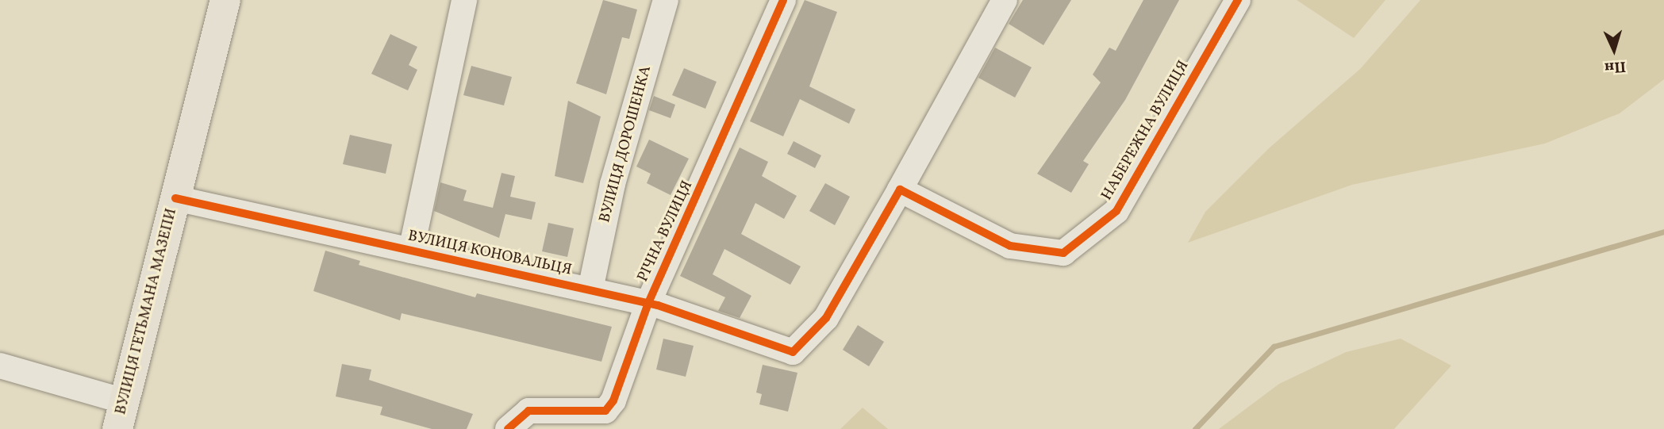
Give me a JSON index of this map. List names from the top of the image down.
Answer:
{
  "streets": {
    "main road": ["ВУЛИЦЯ ГЕТЬМАНА МАЗЕПИ"],
    "street": [
      "НАБЕРЕЖНА ВУЛИЦЯ",
      "ВУЛИЦЯ ДОРОШЕНКА",
      "РІЧНА ВУЛИЦЯ",
      "ВУЛИЦЯ КОНОВАЛЬЦЯ"
    ]
  },
  "crossings": [
    ["НАБЕРЕЖНА ВУЛИЦЯ", "ВУЛИЦЯ КОНОВАЛЬЦЯ"],
    ["ВУЛИЦЯ ДОРОШЕНКА", "ВУЛИЦЯ КОНОВАЛЬЦЯ"],
    ["РІЧНА ВУЛИЦЯ", "ВУЛИЦЯ КОНОВАЛЬЦЯ"],
    ["ВУЛИЦЯ КОНОВАЛЬЦЯ", "ВУЛИЦЯ ГЕТЬМАНА МАЗЕПИ"]
  ],
  "north": "bottom"
}
